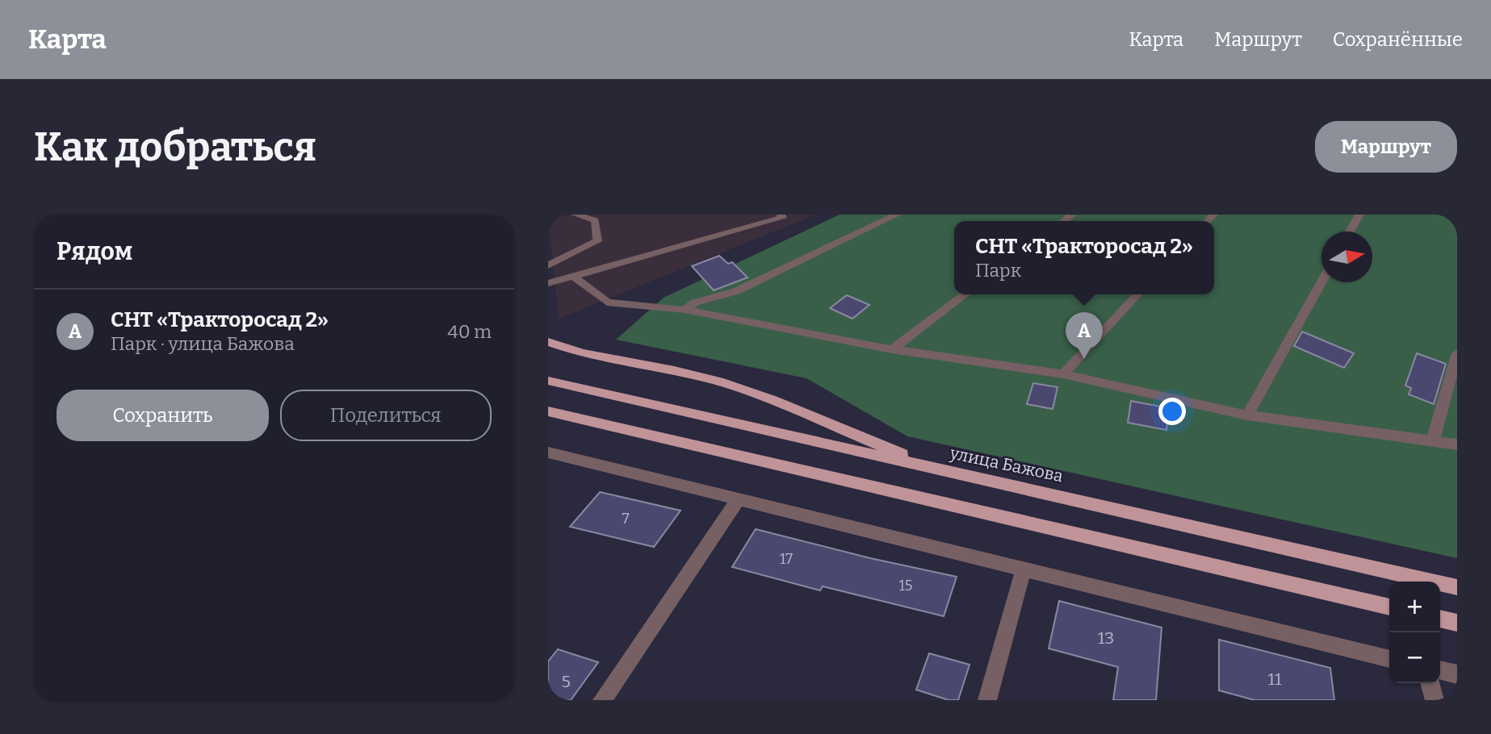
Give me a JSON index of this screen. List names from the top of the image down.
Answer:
{
  "streets": {
    "main road": ["улица Бажова"]
  },
  "house_numbers": [
    "7",
    "17",
    "15",
    "13",
    "11",
    "5"
  ],
  "north": "right",
  "page": {
    "header": "Карта",
    "nav": ["Карта", "Маршрут", "Сохранённые"],
    "buttons": [
      "Маршрут",
      ["Сохранить", "Поделиться"]
    ],
    "title": "Как добраться",
    "heading": "Рядом",
    "popup": ["СНТ «Тракторосад 2»", "Парк"],
    "list": [
      {
        "mark": "A",
        "name": "СНТ «Тракторосад 2»",
        "note": "Парк · улица Бажова",
        "value": "40 m"
      }
    ],
    "pins": "A",
    "map_buttons": ["+", "−"]
  }
}
